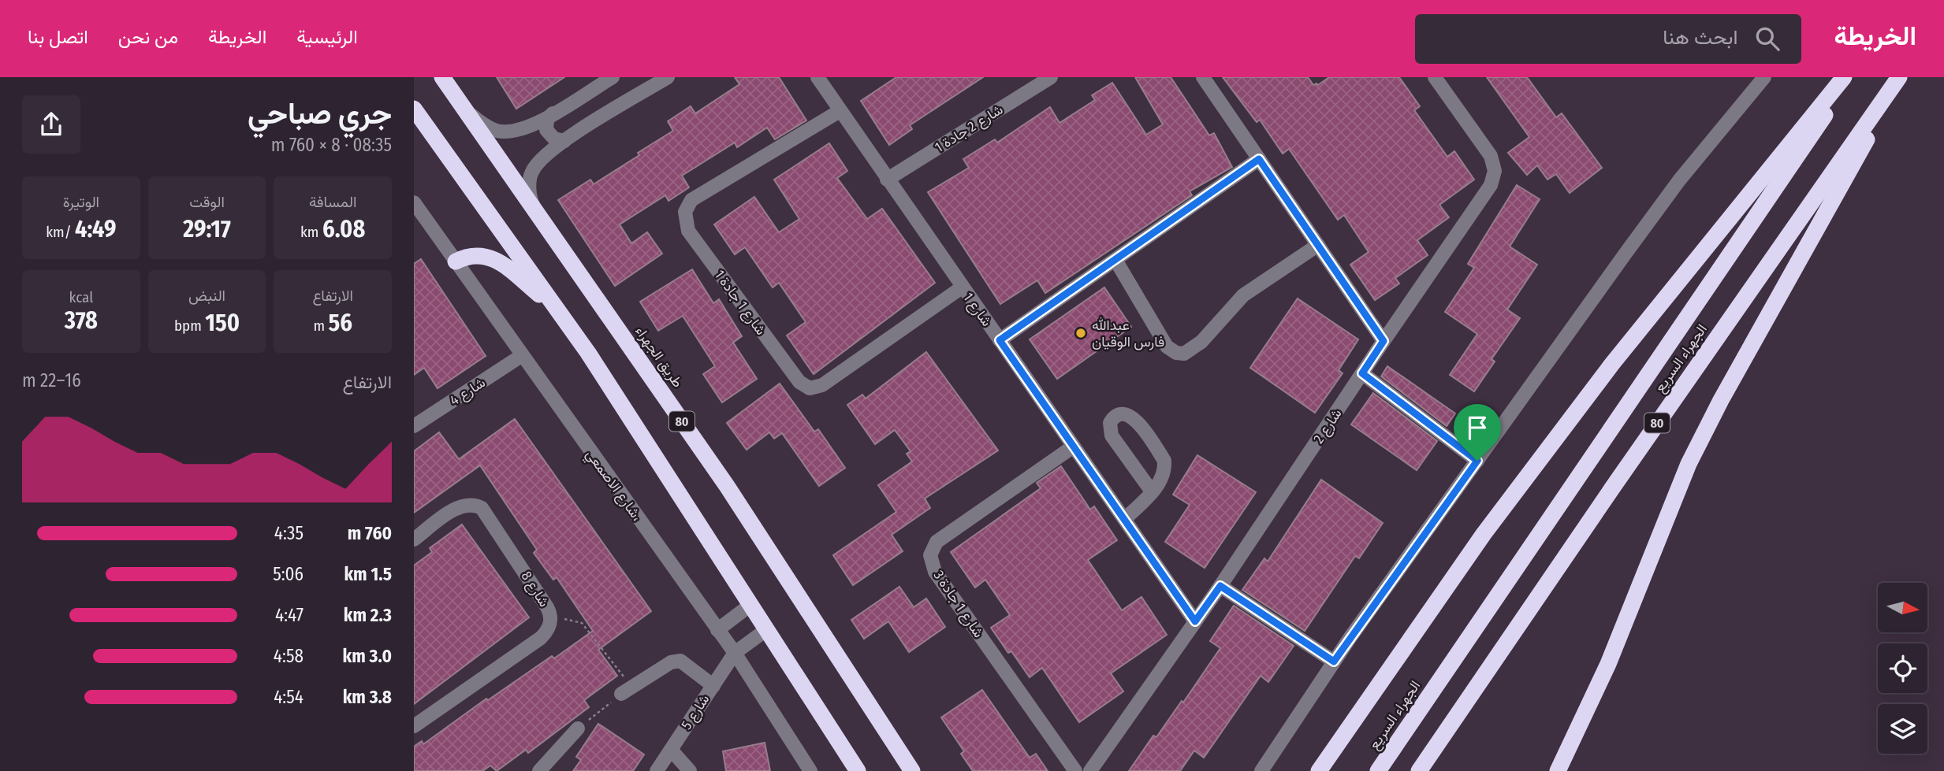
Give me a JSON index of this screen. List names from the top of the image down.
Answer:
{
  "streets": {
    "highway": ["طريق الجهراء", "الجهراء السريع", "80"],
    "street": [
      "شارع 2 جادة 1",
      "شارع 1 جادة 1",
      "شارع 1",
      "شارع 4",
      "شارع 2",
      "شارع الاصمعي،",
      "شارع 8",
      "شارع 1 جادة 3",
      "شارع 5"
    ]
  },
  "crossings": [
    ["شارع 2 جادة 1", "شارع 1"],
    ["شارع 1 جادة 1", "شارع 1"],
    ["شارع 1", "شارع 2"],
    ["شارع 1", "شارع 1 جادة 3"],
    ["شارع 4", "شارع الاصمعي،"],
    ["شارع الاصمعي،", "شارع 5"]
  ],
  "places": ["عبدالله فارس الوقيان"],
  "north": "right",
  "page": {
    "header": "الخريطة",
    "search": "ابحث هنا",
    "nav": [
      "الرئيسية",
      "الخريطة",
      "من نحن",
      "اتصل بنا"
    ],
    "heading": ["جري صباحي", "08:35 · 8 × 760 m"],
    "stats": [
      ["المسافة", "6.08 km"],
      ["الوقت", "29:17"],
      ["الوتيرة", "4:49 /km"],
      ["الارتفاع", "56 m"],
      ["النبض", "150 bpm"],
      ["kcal", "378"]
    ],
    "chart": ["الارتفاع", "16–22 m"],
    "list": [
      {
        "name": "760 m",
        "note": "4:35"
      },
      {
        "name": "1.5 km",
        "note": "5:06"
      },
      {
        "name": "2.3 km",
        "note": "4:47"
      },
      {
        "name": "3.0 km",
        "note": "4:58"
      },
      {
        "name": "3.8 km",
        "note": "4:54"
      }
    ]
  }
}
